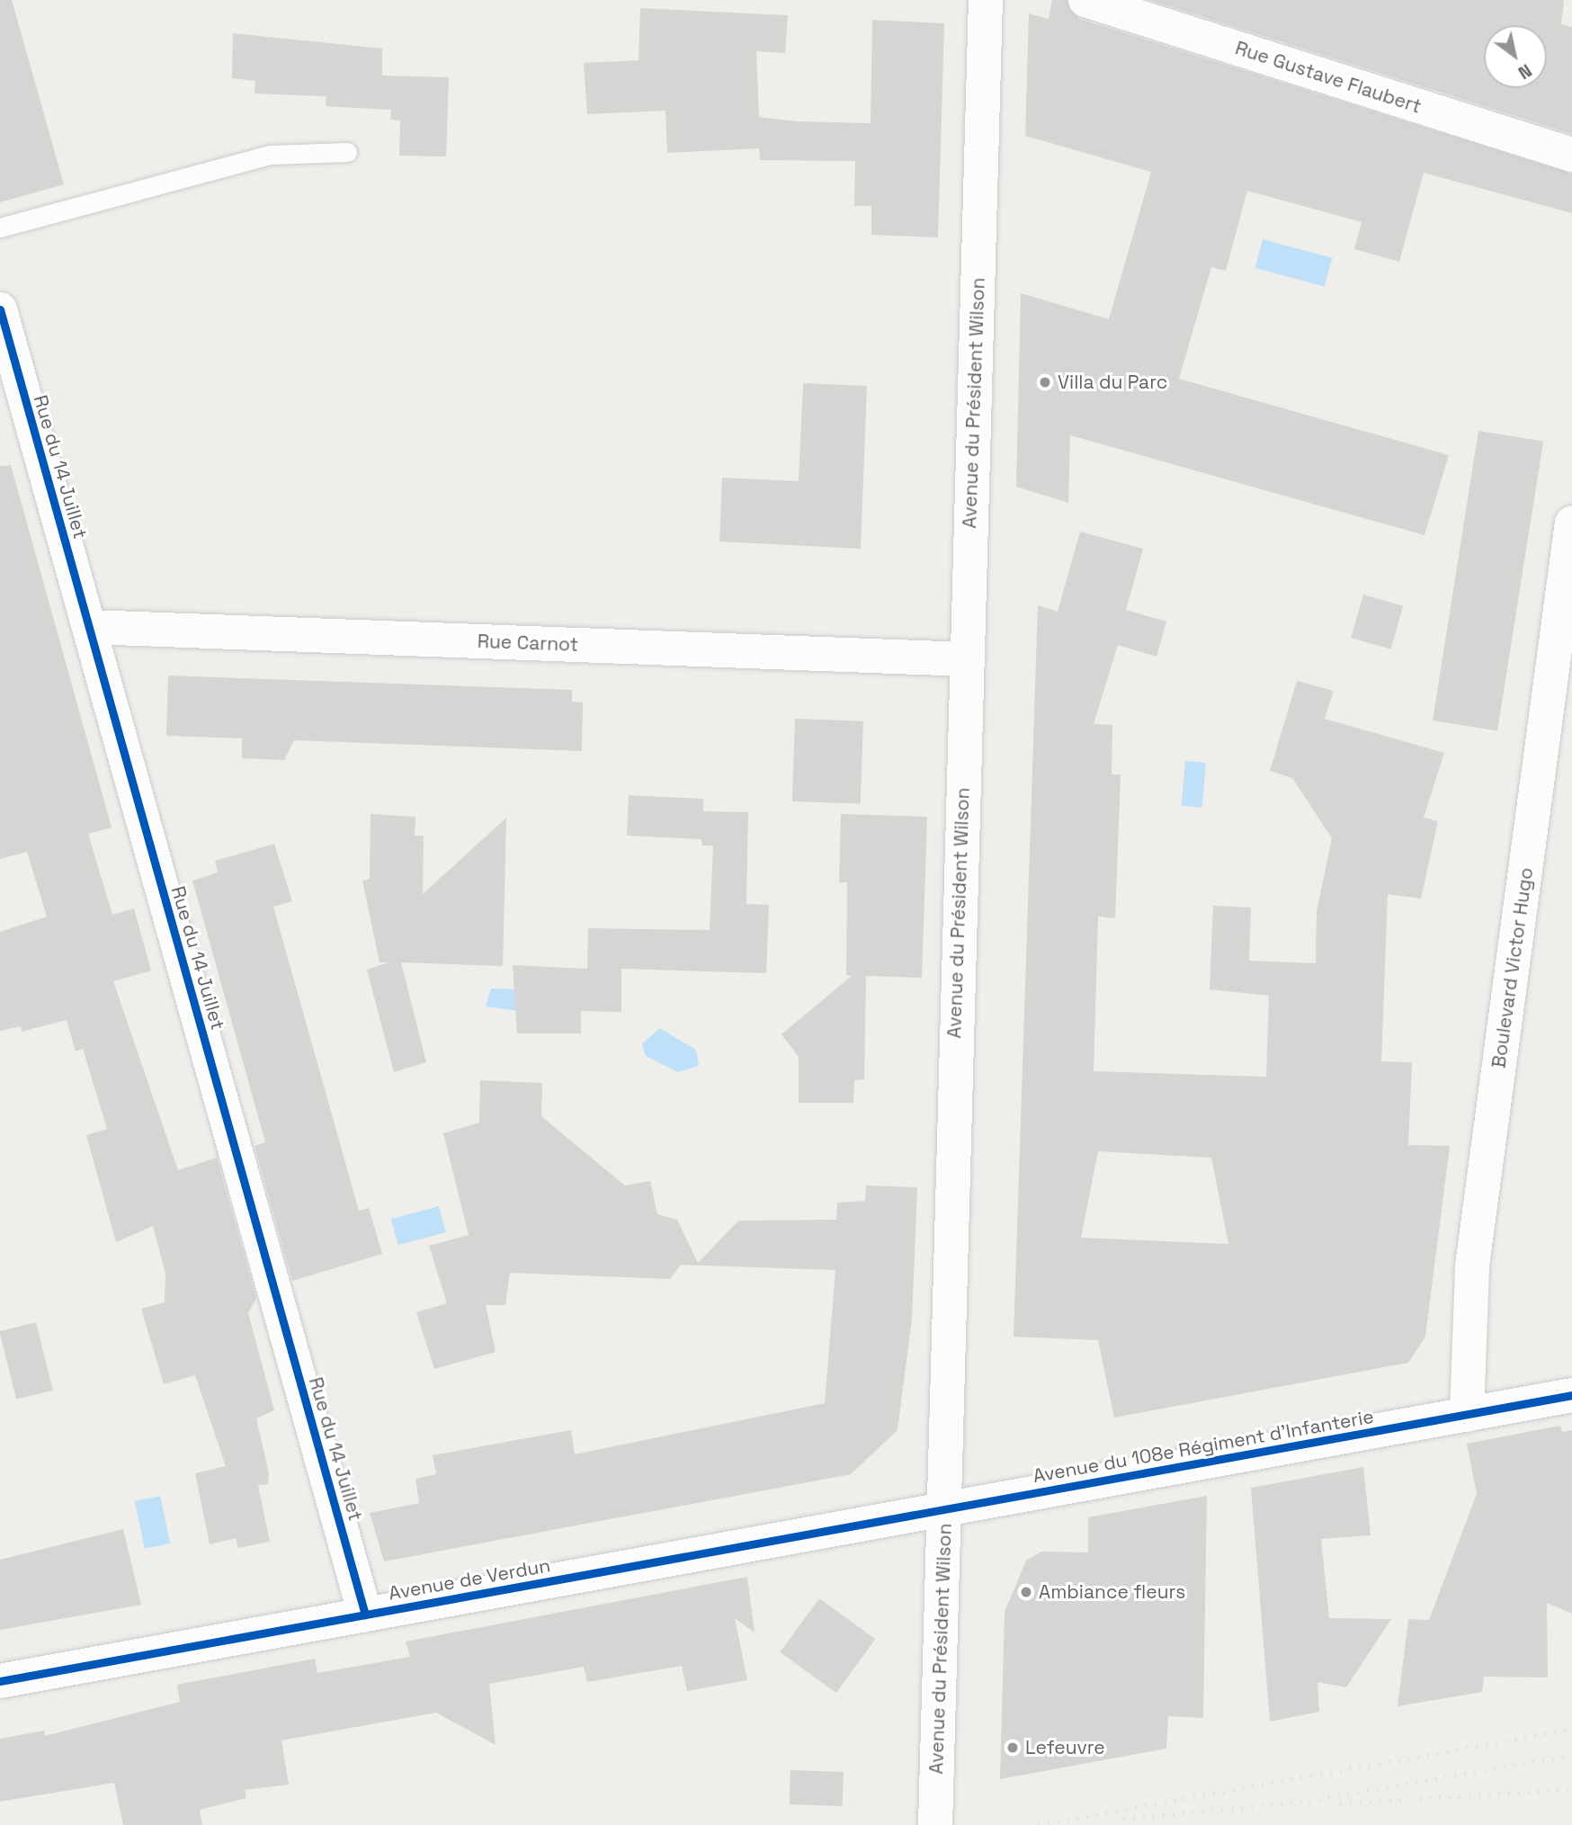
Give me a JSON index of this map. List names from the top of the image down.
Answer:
{
  "streets": {
    "street": [
      "Rue Gustave Flaubert",
      "Avenue du Président Wilson",
      "Rue du 14 Juillet",
      "Rue Carnot",
      "Boulevard Victor Hugo",
      "Avenue du 108e Régiment d'Infanterie",
      "Avenue de Verdun"
    ]
  },
  "crossings": [
    ["Avenue du Président Wilson", "Rue Carnot"],
    ["Avenue du Président Wilson", "Avenue du 108e Régiment d'Infanterie"],
    ["Avenue du Président Wilson", "Avenue de Verdun"],
    ["Rue du 14 Juillet", "Rue Carnot"],
    ["Rue du 14 Juillet", "Avenue de Verdun"],
    ["Boulevard Victor Hugo", "Avenue du 108e Régiment d'Infanterie"],
    ["Avenue du 108e Régiment d'Infanterie", "Avenue de Verdun"]
  ],
  "places": ["Villa du Parc", "Ambiance fleurs", "Lefeuvre"],
  "north": "bottom right"
}
